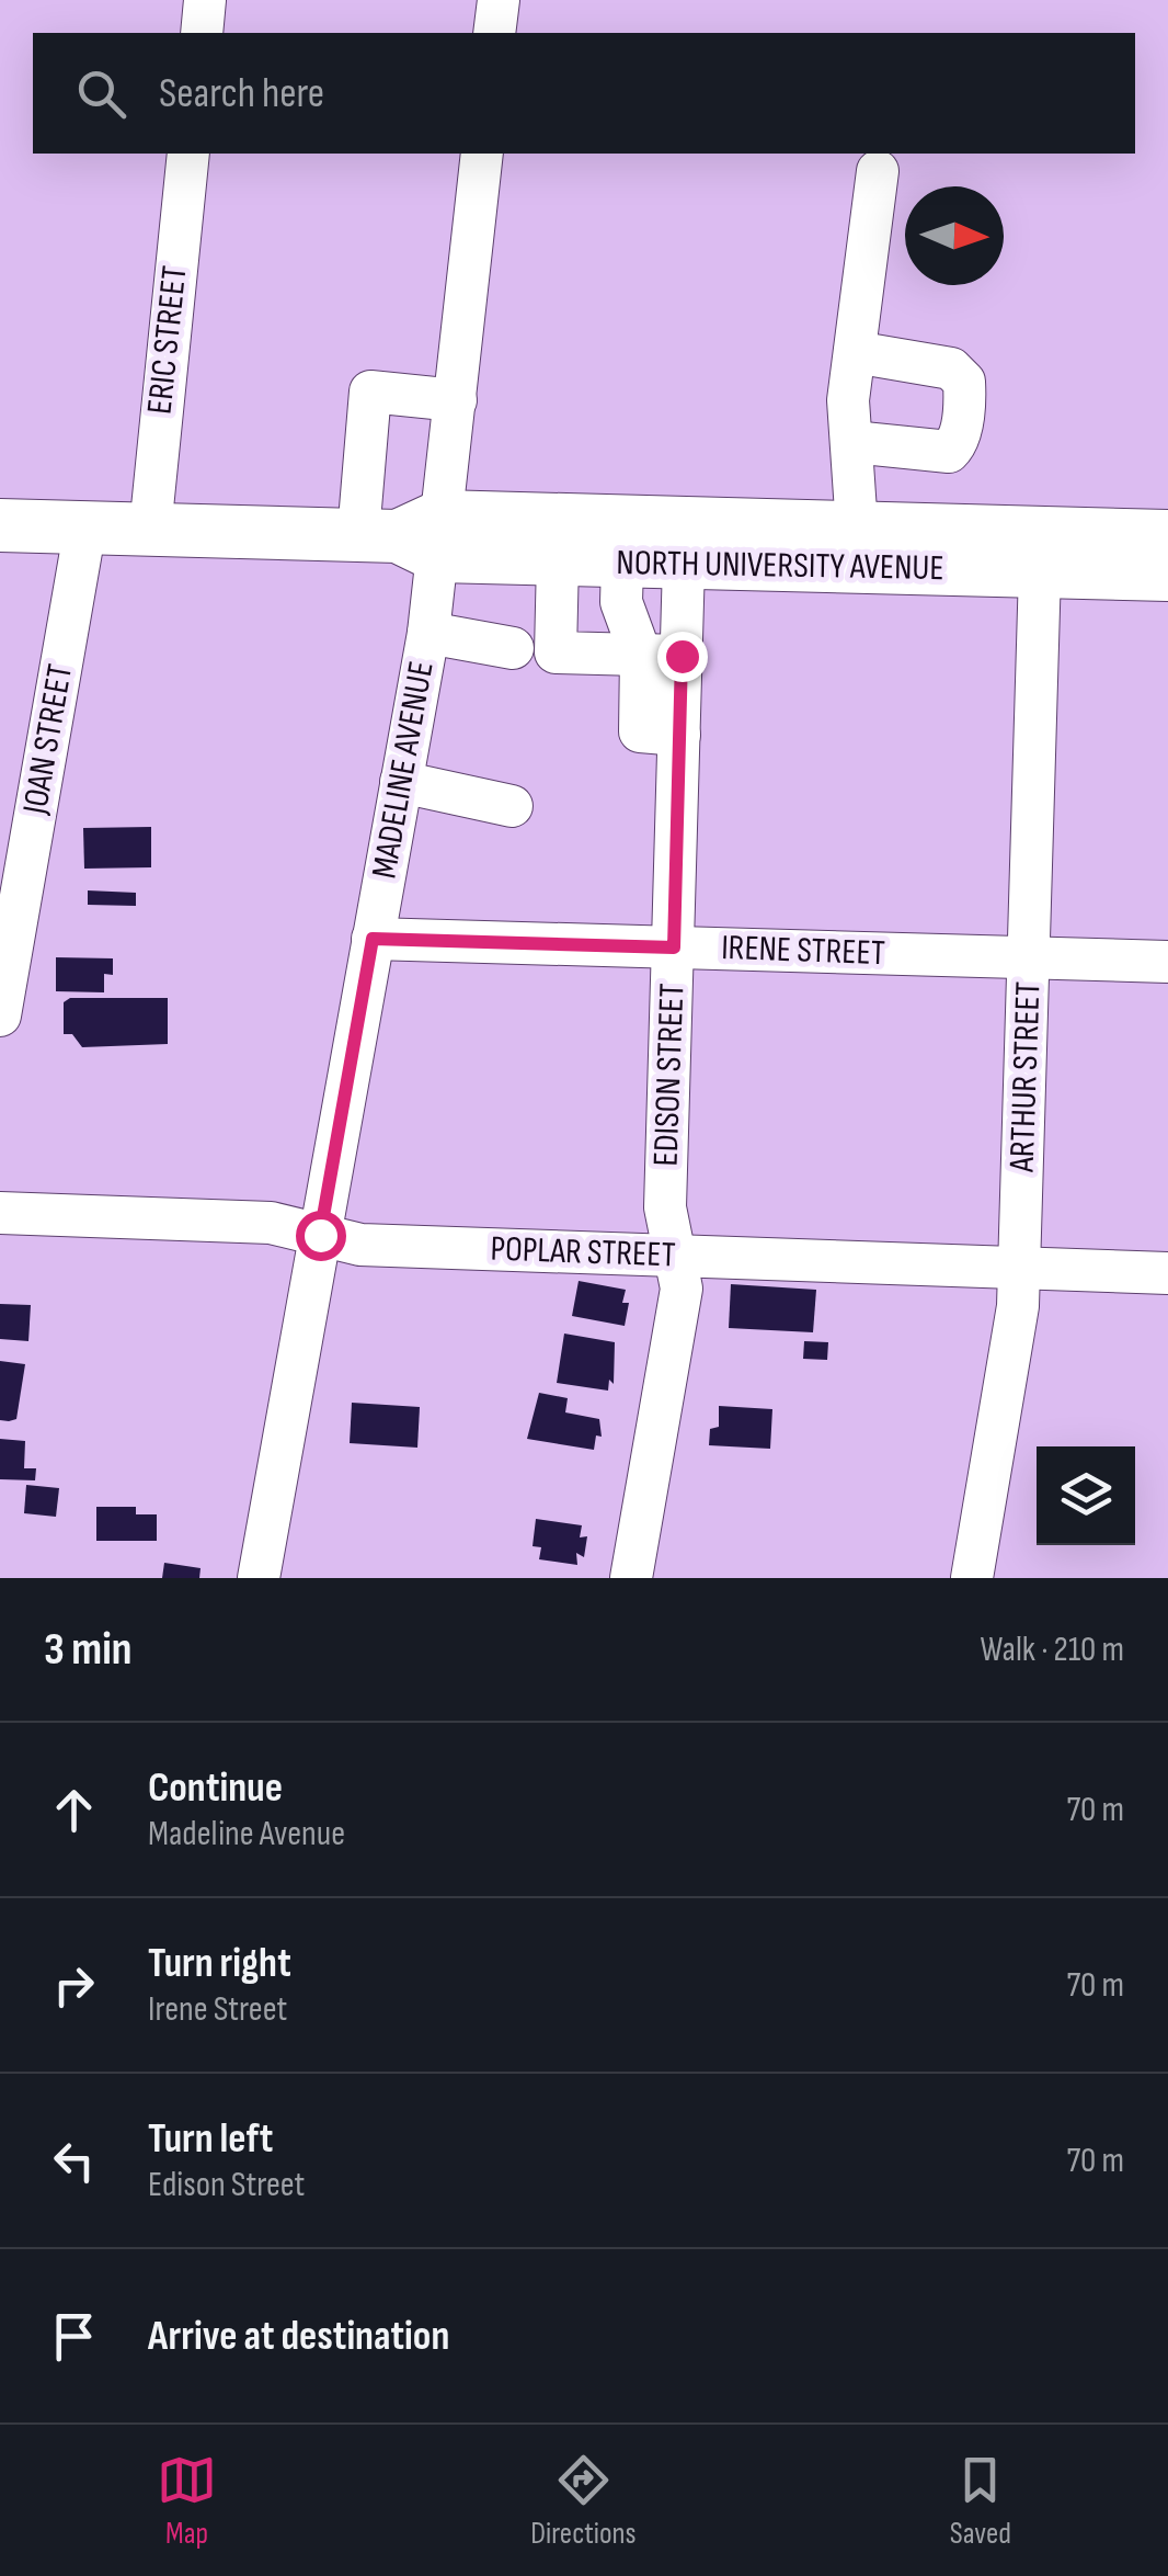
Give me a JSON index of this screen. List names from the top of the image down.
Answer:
{
  "streets": {
    "main road": ["NORTH UNIVERSITY AVENUE"],
    "street": [
      "ERIC STREET",
      "JOAN STREET",
      "MADELINE AVENUE",
      "IRENE STREET",
      "EDISON STREET",
      "ARTHUR STREET",
      "POPLAR STREET"
    ]
  },
  "crossings": [
    ["ERIC STREET", "NORTH UNIVERSITY AVENUE"],
    ["NORTH UNIVERSITY AVENUE", "JOAN STREET"],
    ["NORTH UNIVERSITY AVENUE", "MADELINE AVENUE"],
    ["NORTH UNIVERSITY AVENUE", "EDISON STREET"],
    ["NORTH UNIVERSITY AVENUE", "ARTHUR STREET"],
    ["MADELINE AVENUE", "IRENE STREET"],
    ["MADELINE AVENUE", "POPLAR STREET"],
    ["IRENE STREET", "EDISON STREET"],
    ["IRENE STREET", "ARTHUR STREET"],
    ["EDISON STREET", "POPLAR STREET"],
    ["ARTHUR STREET", "POPLAR STREET"]
  ],
  "north": "right",
  "page": {
    "search": "Search here",
    "heading": ["3 min", "Walk · 210 m"],
    "list": [
      ["Continue", "Madeline Avenue", "70 m"],
      ["Turn right", "Irene Street", "70 m"],
      ["Turn left", "Edison Street", "70 m"],
      "Arrive at destination"
    ],
    "nav": ["Map", "Directions", "Saved"]
  }
}
